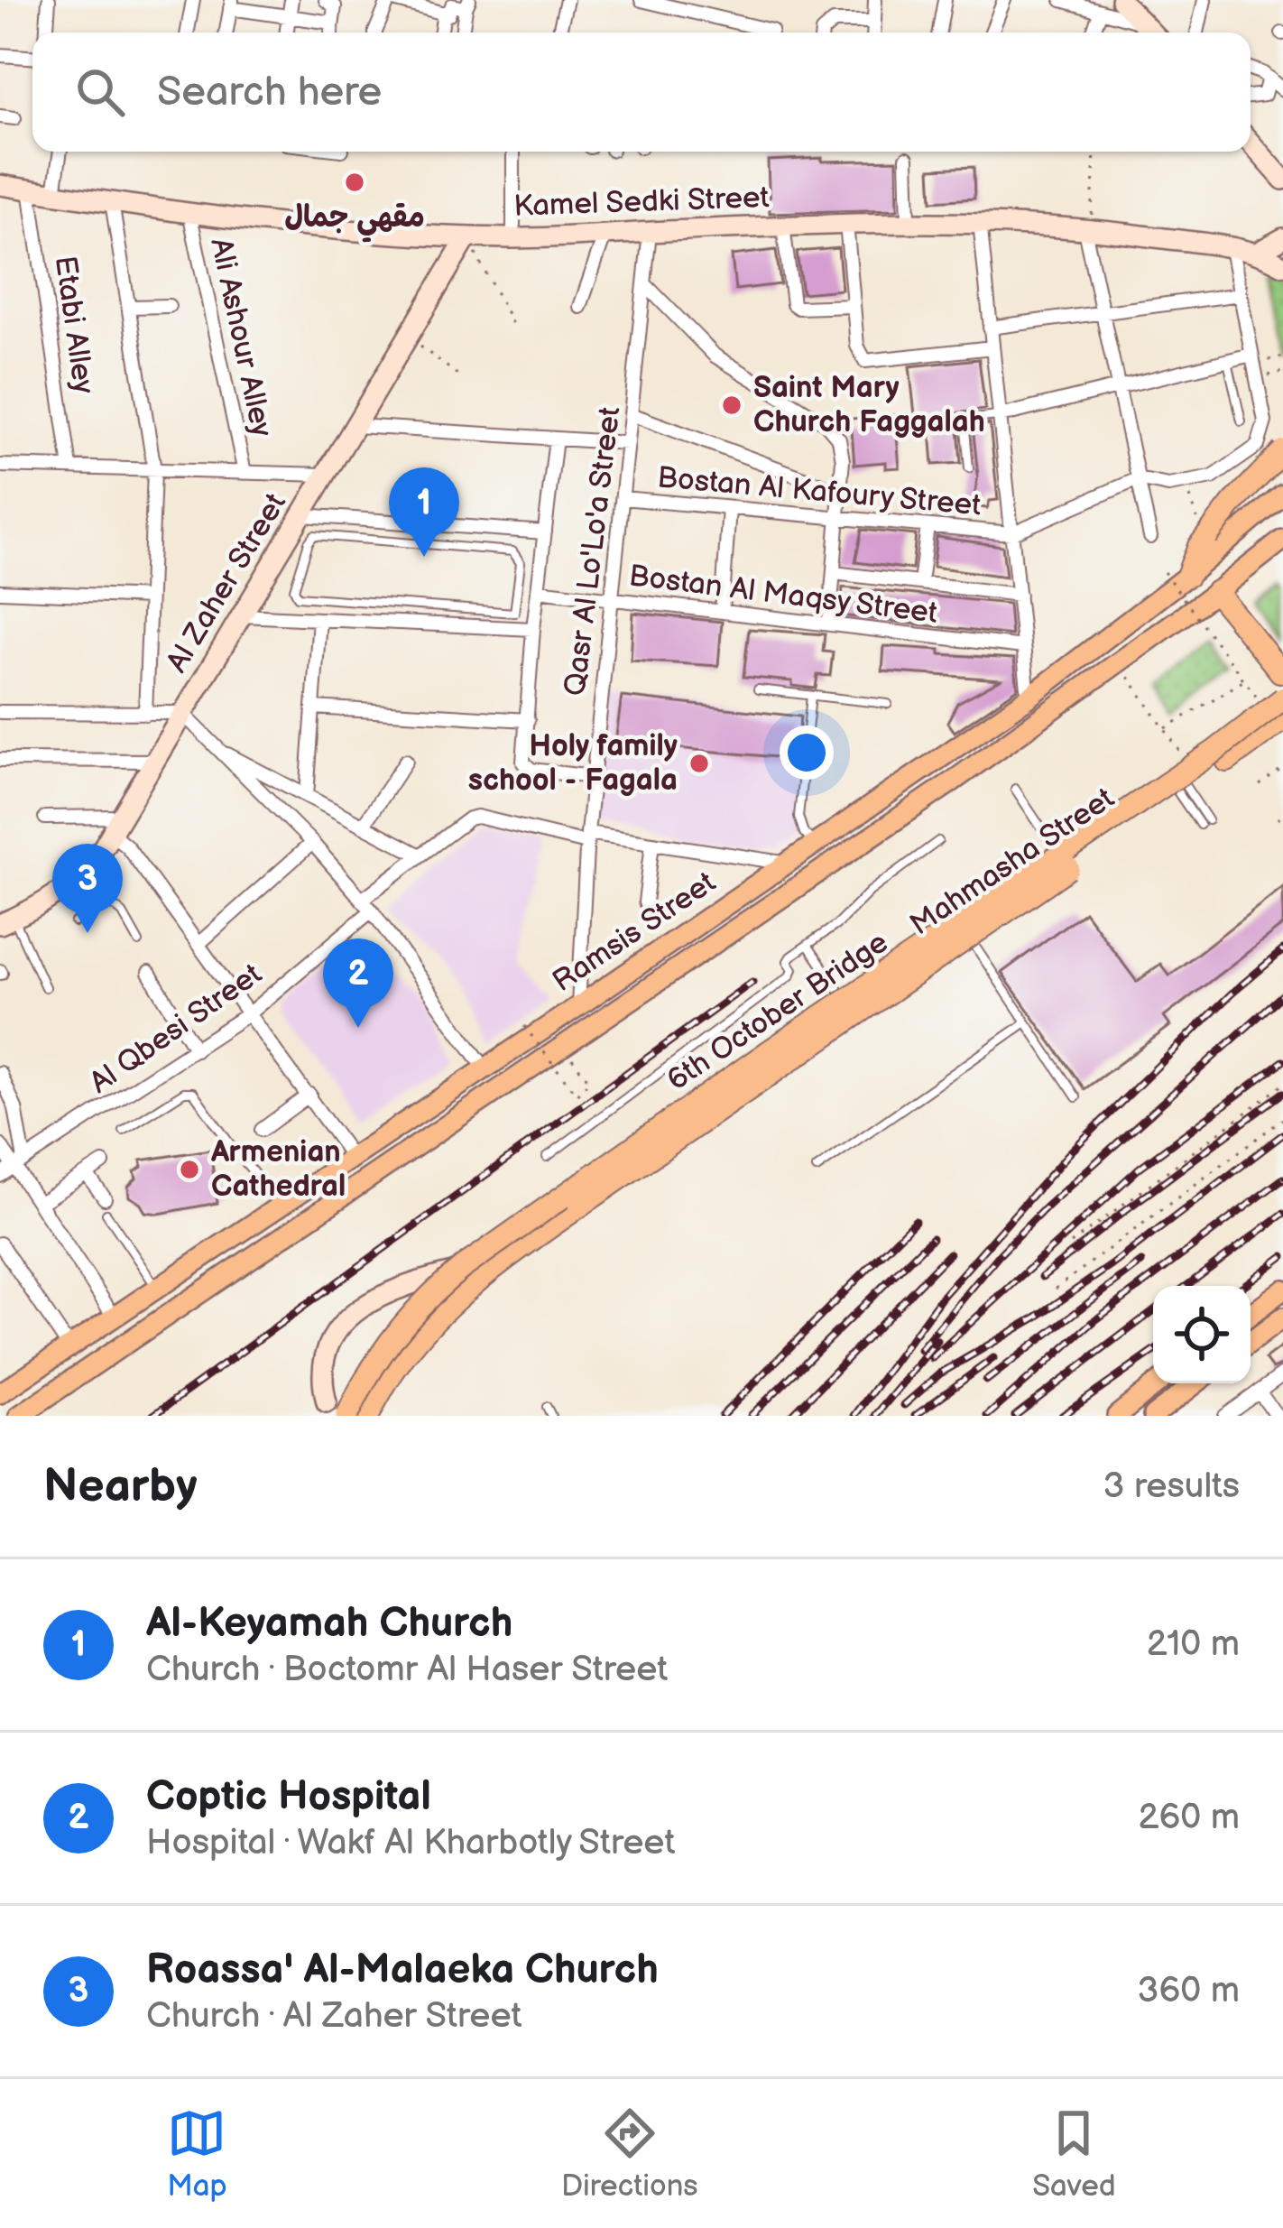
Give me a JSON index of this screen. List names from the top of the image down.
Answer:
{
  "streets": {
    "highway": ["6th October Bridge"],
    "main road": [
      "Kamel Sedki Street",
      "Al Zaher Street",
      "Mahmasha Street",
      "Ramsis Street"
    ],
    "street": [
      "Etabi Alley",
      "Ali Ashour Alley",
      "Bostan Al Kafoury Street",
      "Qasr Al Lo'Lo'a Street",
      "Bostan Al Maqsy Street",
      "Al Qbesi Street"
    ]
  },
  "crossings": [
    ["Kamel Sedki Street", "Etabi Alley"],
    ["Kamel Sedki Street", "Ali Ashour Alley"],
    ["Kamel Sedki Street", "Qasr Al Lo'Lo'a Street"],
    ["Kamel Sedki Street", "Al Zaher Street"],
    ["Bostan Al Kafoury Street", "Qasr Al Lo'Lo'a Street"],
    ["Qasr Al Lo'Lo'a Street", "Bostan Al Maqsy Street"],
    ["Qasr Al Lo'Lo'a Street", "Ramsis Street"],
    ["Qasr Al Lo'Lo'a Street", "Al Qbesi Street"],
    ["Mahmasha Street", "6th October Bridge"],
    ["Ramsis Street", "Al Qbesi Street"]
  ],
  "places": [
    "مقهي جمال",
    "Saint Mary Church Faggalah",
    "Holy family school - Fagala",
    "Armenian Cathedral"
  ],
  "page": {
    "search": "Search here",
    "pins": ["1", "3", "2"],
    "heading": ["Nearby", "3 results"],
    "list": [
      {
        "mark": "1",
        "name": "Al-Keyamah Church",
        "note": "Church · Boctomr Al Haser Street",
        "value": "210 m"
      },
      {
        "mark": "2",
        "name": "Coptic Hospital",
        "note": "Hospital · Wakf Al Kharbotly Street",
        "value": "260 m"
      },
      {
        "mark": "3",
        "name": "Roassa' Al-Malaeka Church",
        "note": "Church · Al Zaher Street",
        "value": "360 m"
      }
    ],
    "nav": ["Map", "Directions", "Saved"]
  }
}
